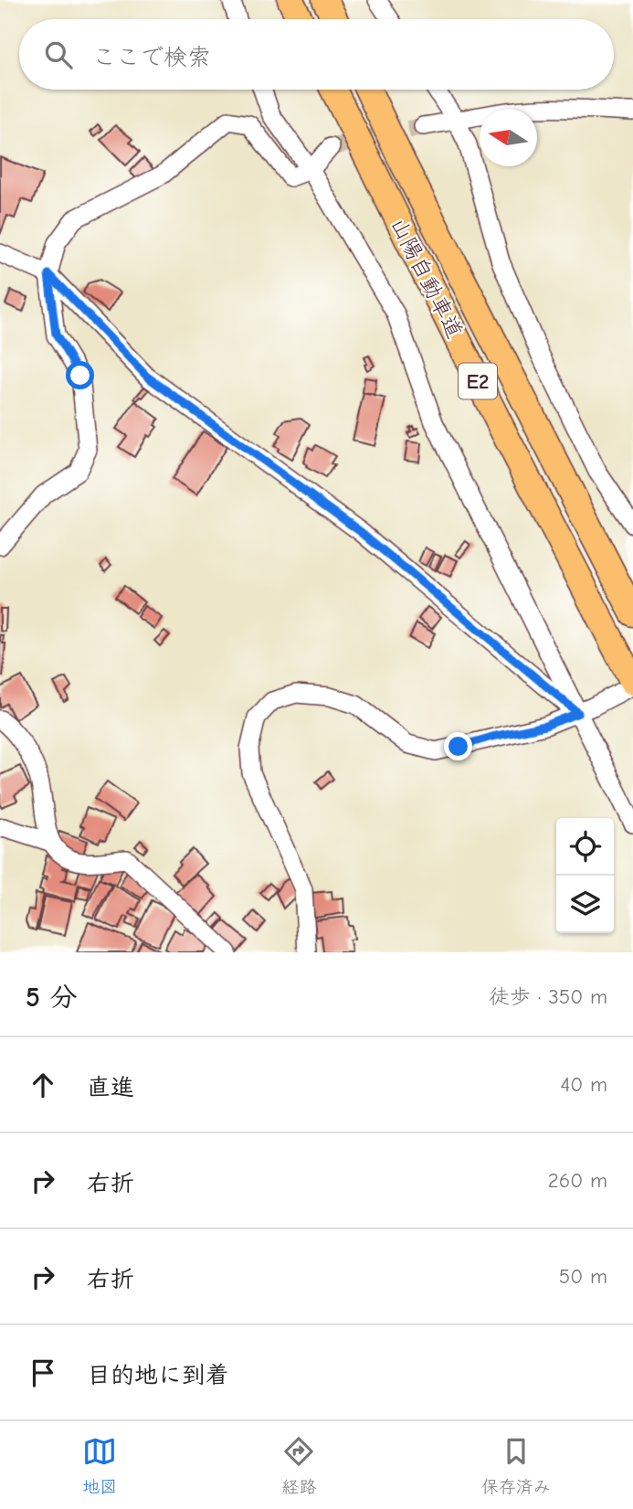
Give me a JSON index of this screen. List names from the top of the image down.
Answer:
{
  "streets": {
    "highway": ["山陽自動車道", "E2"]
  },
  "north": "left",
  "page": {
    "search": "ここで検索",
    "heading": ["5 分", "徒歩 · 350 m"],
    "list": [
      ["直進", "40 m"],
      ["右折", "260 m"],
      ["右折", "50 m"],
      "目的地に到着"
    ],
    "nav": ["地図", "経路", "保存済み"]
  }
}
